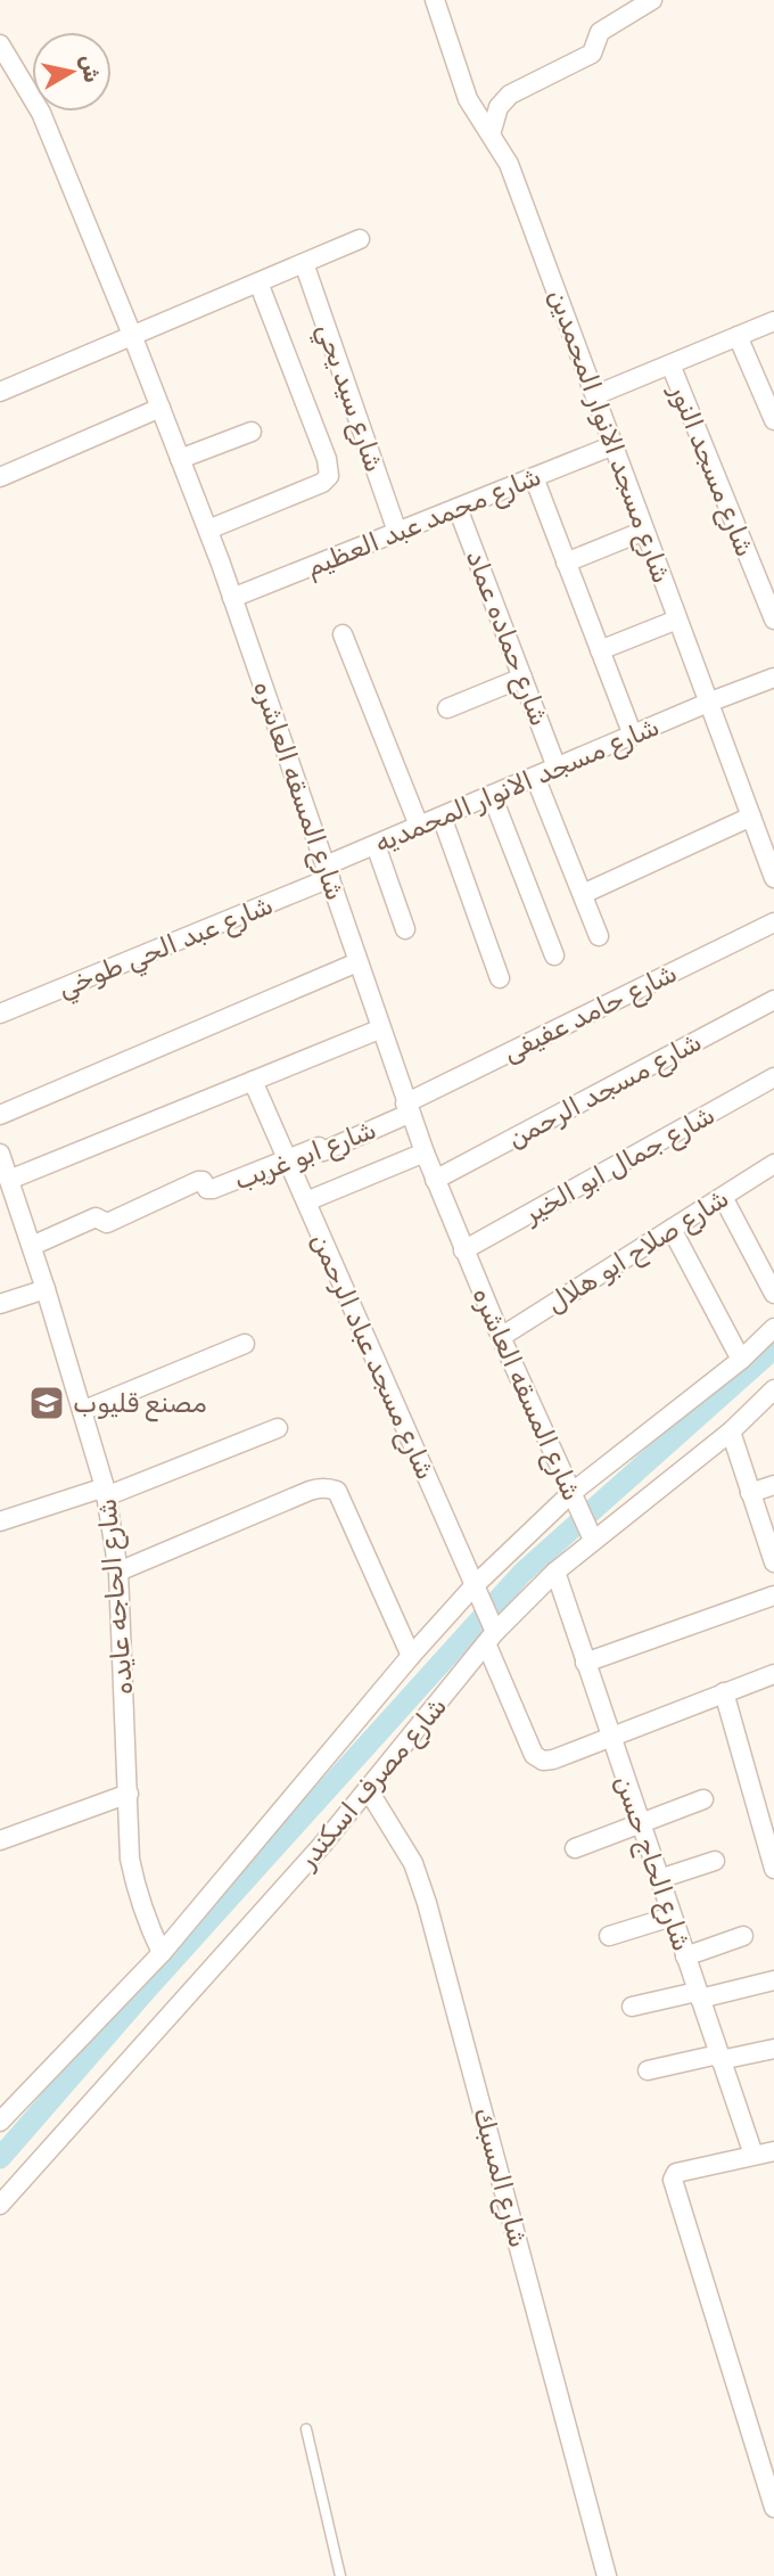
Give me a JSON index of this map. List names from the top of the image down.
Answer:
{
  "streets": {
    "street": [
      "شارع سيد يحي",
      "شارع مسجد الانوار المحمدين",
      "شارع مسجد النور",
      "شارع محمد عبد العظيم",
      "شارع حماده عماد",
      "شارع مسجد الانوار المحمديه",
      "شارع المسقه العاشره",
      "شارع عبد الحي طوخي",
      "شارع حامد عفيفى",
      "شارع مسجد الرحمن",
      "شارع ابو غريب",
      "شارع جمال ابو الخير",
      "شارع صلاح ابو هلال",
      "شارع مسجد عباد الرحمن",
      "شارع الحاجه عايده",
      "شارع مصرف اسكندر",
      "شارع الحاج حسن",
      "شارع المسبك"
    ]
  },
  "crossings": [
    ["شارع سيد يحي", "شارع محمد عبد العظيم"],
    ["شارع مسجد الانوار المحمدين", "شارع محمد عبد العظيم"],
    ["شارع مسجد الانوار المحمدين", "شارع مسجد الانوار المحمديه"],
    ["شارع محمد عبد العظيم", "شارع حماده عماد"],
    ["شارع محمد عبد العظيم", "شارع المسقه العاشره"],
    ["شارع حماده عماد", "شارع مسجد الانوار المحمديه"],
    ["شارع مسجد الانوار المحمديه", "شارع المسقه العاشره"],
    ["شارع مسجد الانوار المحمديه", "شارع عبد الحي طوخي"],
    ["شارع المسقه العاشره", "شارع عبد الحي طوخي"],
    ["شارع المسقه العاشره", "شارع حامد عفيفى"],
    ["شارع المسقه العاشره", "شارع مسجد الرحمن"],
    ["شارع المسقه العاشره", "شارع ابو غريب"],
    ["شارع المسقه العاشره", "شارع جمال ابو الخير"],
    ["شارع المسقه العاشره", "شارع صلاح ابو هلال"],
    ["شارع المسقه العاشره", "شارع مصرف اسكندر"],
    ["شارع حامد عفيفى", "شارع ابو غريب"],
    ["شارع ابو غريب", "شارع مسجد عباد الرحمن"],
    ["شارع ابو غريب", "شارع الحاجه عايده"],
    ["شارع مسجد عباد الرحمن", "شارع مصرف اسكندر"],
    ["شارع مسجد عباد الرحمن", "شارع الحاج حسن"],
    ["شارع الحاجه عايده", "شارع مصرف اسكندر"],
    ["شارع مصرف اسكندر", "شارع الحاج حسن"],
    ["شارع مصرف اسكندر", "شارع المسبك"]
  ],
  "places": {
    "school or university": ["مصنع قليوب"]
  },
  "north": "right"
}
